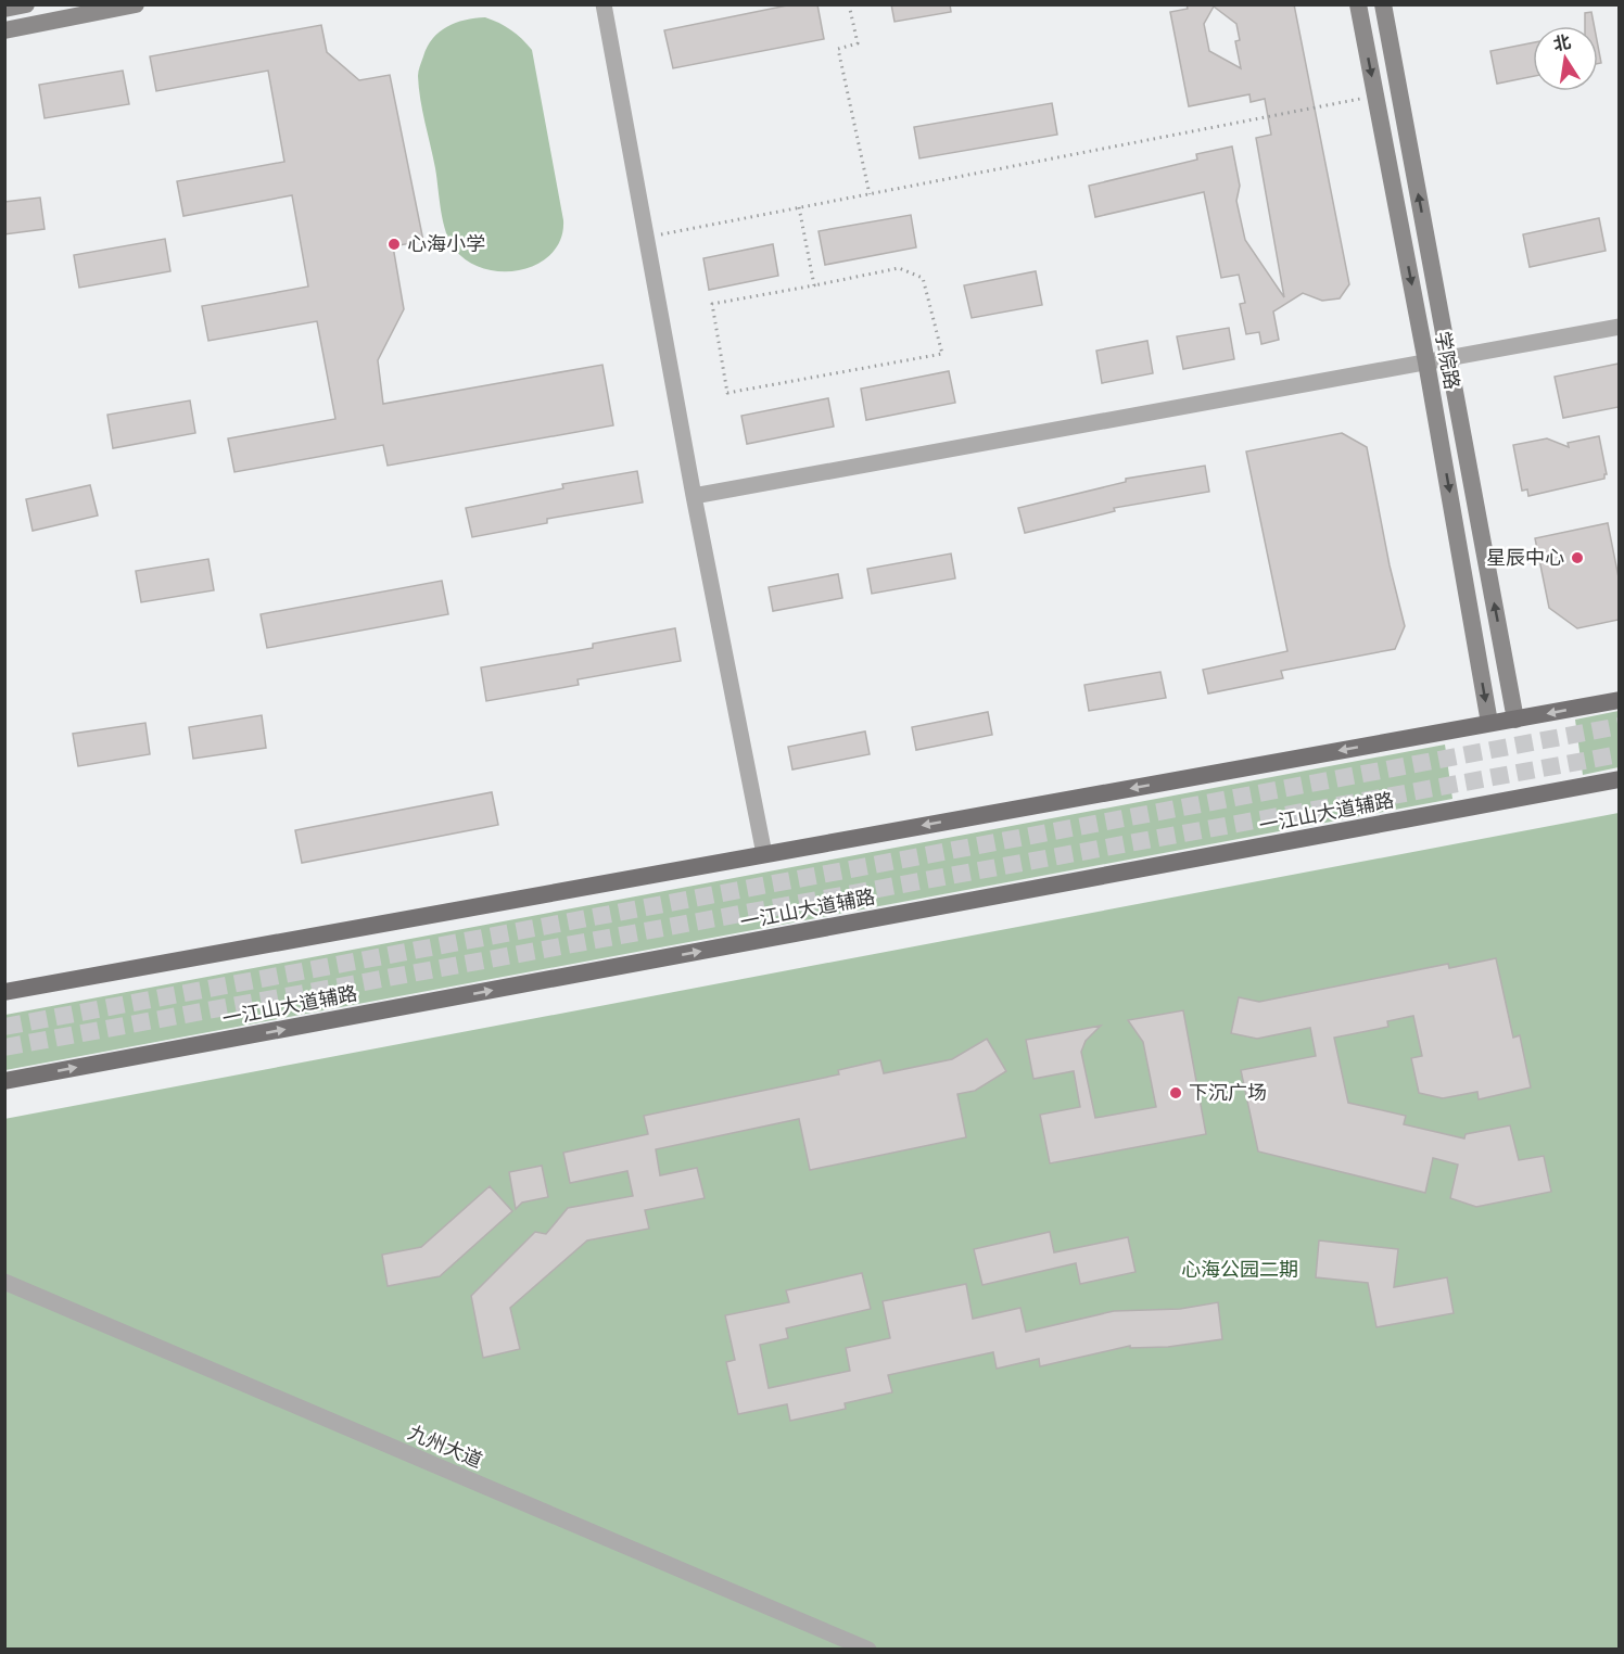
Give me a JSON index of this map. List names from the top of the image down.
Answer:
{
  "streets": {
    "main road": ["学院路", "一江山大道辅路"],
    "street": ["九州大道"]
  },
  "parks": ["心海公园二期"],
  "places": ["心海小学", "星辰中心", "下沉广场"],
  "north": "top"
}
